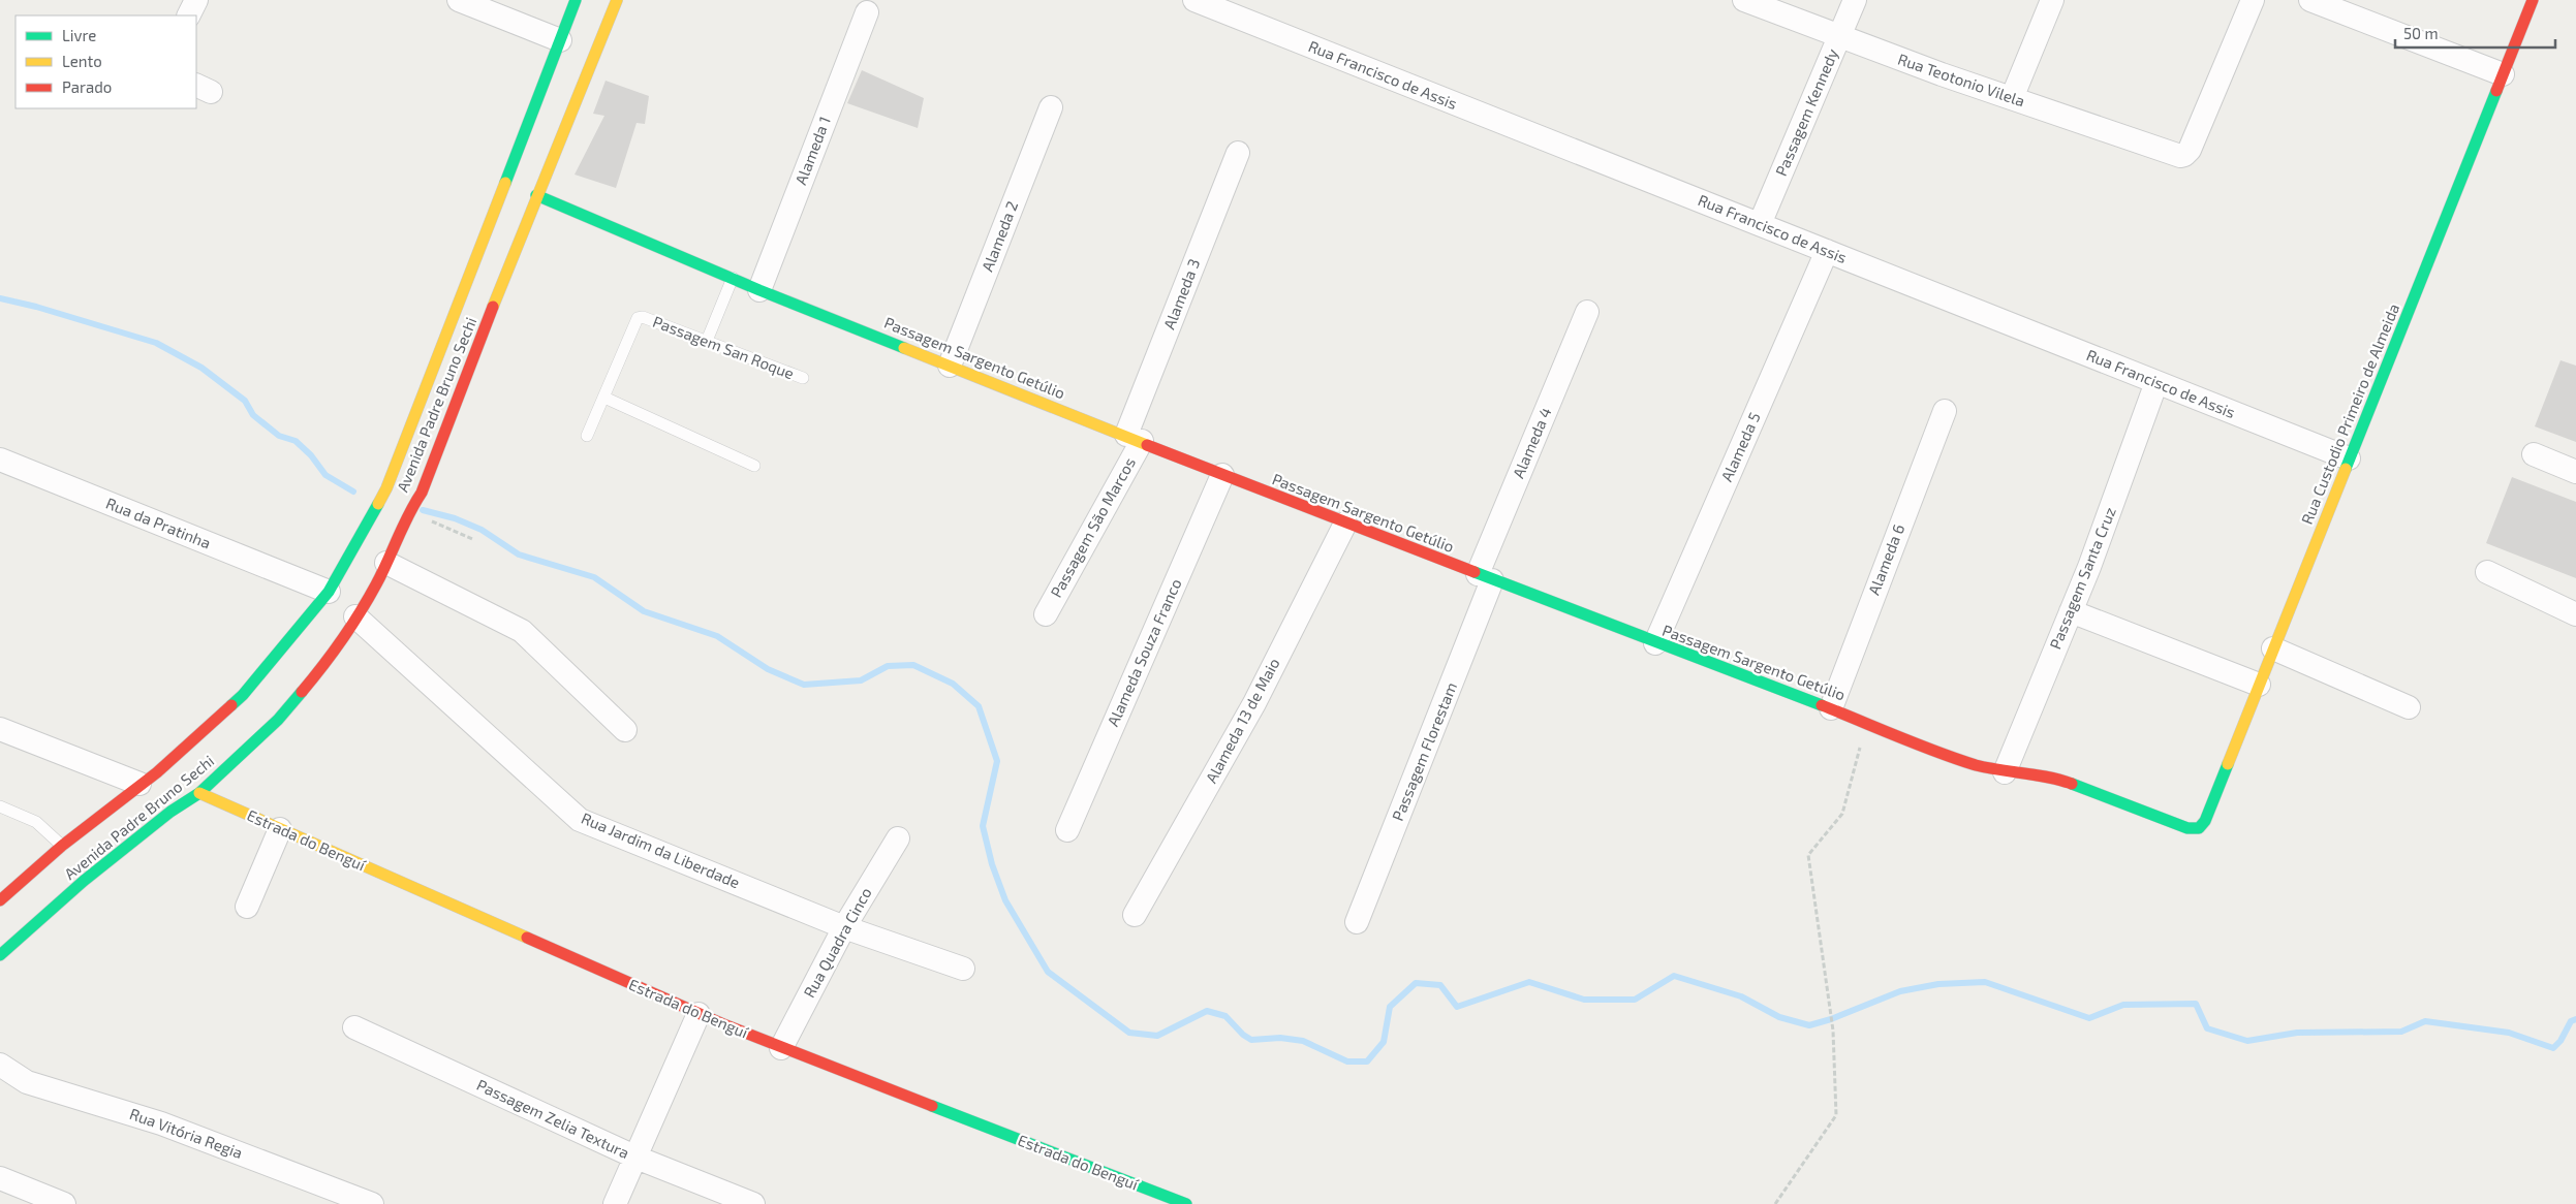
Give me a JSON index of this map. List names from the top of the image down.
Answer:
{
  "streets": {
    "street": [
      "Rua Francisco de Assis",
      "Rua Teotonio Vilela",
      "Passagem Kennedy",
      "Alameda 1",
      "Alameda 2",
      "Alameda 3",
      "Passagem Sargento Getúlio",
      "Avenida Padre Bruno Sechi",
      "Rua Custodio Primeiro de Almeida",
      "Alameda 4",
      "Alameda 5",
      "Rua da Pratinha",
      "Passagem São Marcos",
      "Alameda 6",
      "Passagem Santa Cruz",
      "Alameda Souza Franco",
      "Alameda 13 de Maio",
      "Passagem Florestam",
      "Estrada do Benguí",
      "Rua Jardim da Liberdade",
      "Rua Quadra Cinco",
      "Passagem Zelia Textura",
      "Rua Vitória Regia"
    ],
    "lane": ["Passagem San Roque"]
  },
  "crossings": [
    ["Rua Francisco de Assis", "Passagem Kennedy"],
    ["Rua Francisco de Assis", "Rua Custodio Primeiro de Almeida"],
    ["Rua Francisco de Assis", "Alameda 5"],
    ["Rua Francisco de Assis", "Passagem Santa Cruz"],
    ["Rua Teotonio Vilela", "Passagem Kennedy"],
    ["Alameda 1", "Passagem Sargento Getúlio"],
    ["Alameda 2", "Passagem Sargento Getúlio"],
    ["Alameda 3", "Passagem Sargento Getúlio"],
    ["Alameda 3", "Passagem São Marcos"],
    ["Passagem Sargento Getúlio", "Avenida Padre Bruno Sechi"],
    ["Passagem Sargento Getúlio", "Rua Custodio Primeiro de Almeida"],
    ["Passagem Sargento Getúlio", "Alameda 4"],
    ["Passagem Sargento Getúlio", "Alameda 5"],
    ["Passagem Sargento Getúlio", "Passagem São Marcos"],
    ["Passagem Sargento Getúlio", "Alameda 6"],
    ["Passagem Sargento Getúlio", "Passagem Santa Cruz"],
    ["Passagem Sargento Getúlio", "Alameda Souza Franco"],
    ["Passagem Sargento Getúlio", "Alameda 13 de Maio"],
    ["Passagem Sargento Getúlio", "Passagem Florestam"],
    ["Avenida Padre Bruno Sechi", "Rua da Pratinha"],
    ["Avenida Padre Bruno Sechi", "Estrada do Benguí"],
    ["Avenida Padre Bruno Sechi", "Rua Jardim da Liberdade"],
    ["Alameda 4", "Passagem Florestam"],
    ["Estrada do Benguí", "Rua Quadra Cinco"],
    ["Rua Jardim da Liberdade", "Rua Quadra Cinco"]
  ],
  "legend": ["Livre", "Lento", "Parado"],
  "scale_bar": "50 m"
}
